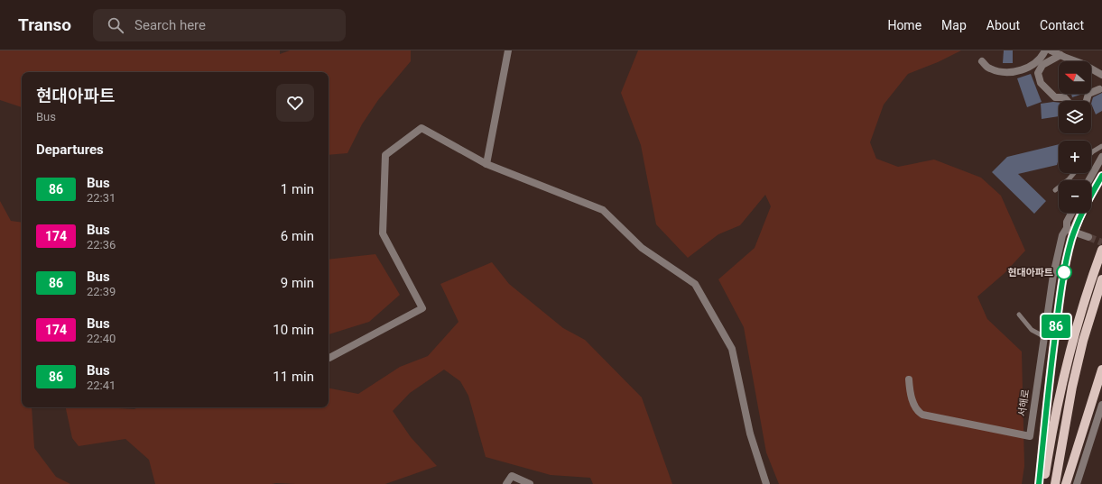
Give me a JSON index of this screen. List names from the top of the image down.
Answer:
{
  "streets": {
    "street": ["서해로"]
  },
  "places": ["현대아파트"],
  "lines": ["bus line 86"],
  "north": "left",
  "page": {
    "header": "Transo",
    "search": "Search here",
    "nav": [
      "Home",
      "Map",
      "About",
      "Contact"
    ],
    "on_map": "86",
    "map_buttons": ["+", "−"],
    "heading": [
      ["현대아파트", "Bus"],
      "Departures"
    ],
    "list": [
      {
        "mark": "86",
        "name": "Bus",
        "note": "22:31",
        "value": "1 min"
      },
      {
        "mark": "174",
        "name": "Bus",
        "note": "22:36",
        "value": "6 min"
      },
      {
        "mark": "86",
        "name": "Bus",
        "note": "22:39",
        "value": "9 min"
      },
      {
        "mark": "174",
        "name": "Bus",
        "note": "22:40",
        "value": "10 min"
      },
      {
        "mark": "86",
        "name": "Bus",
        "note": "22:41",
        "value": "11 min"
      }
    ]
  }
}
